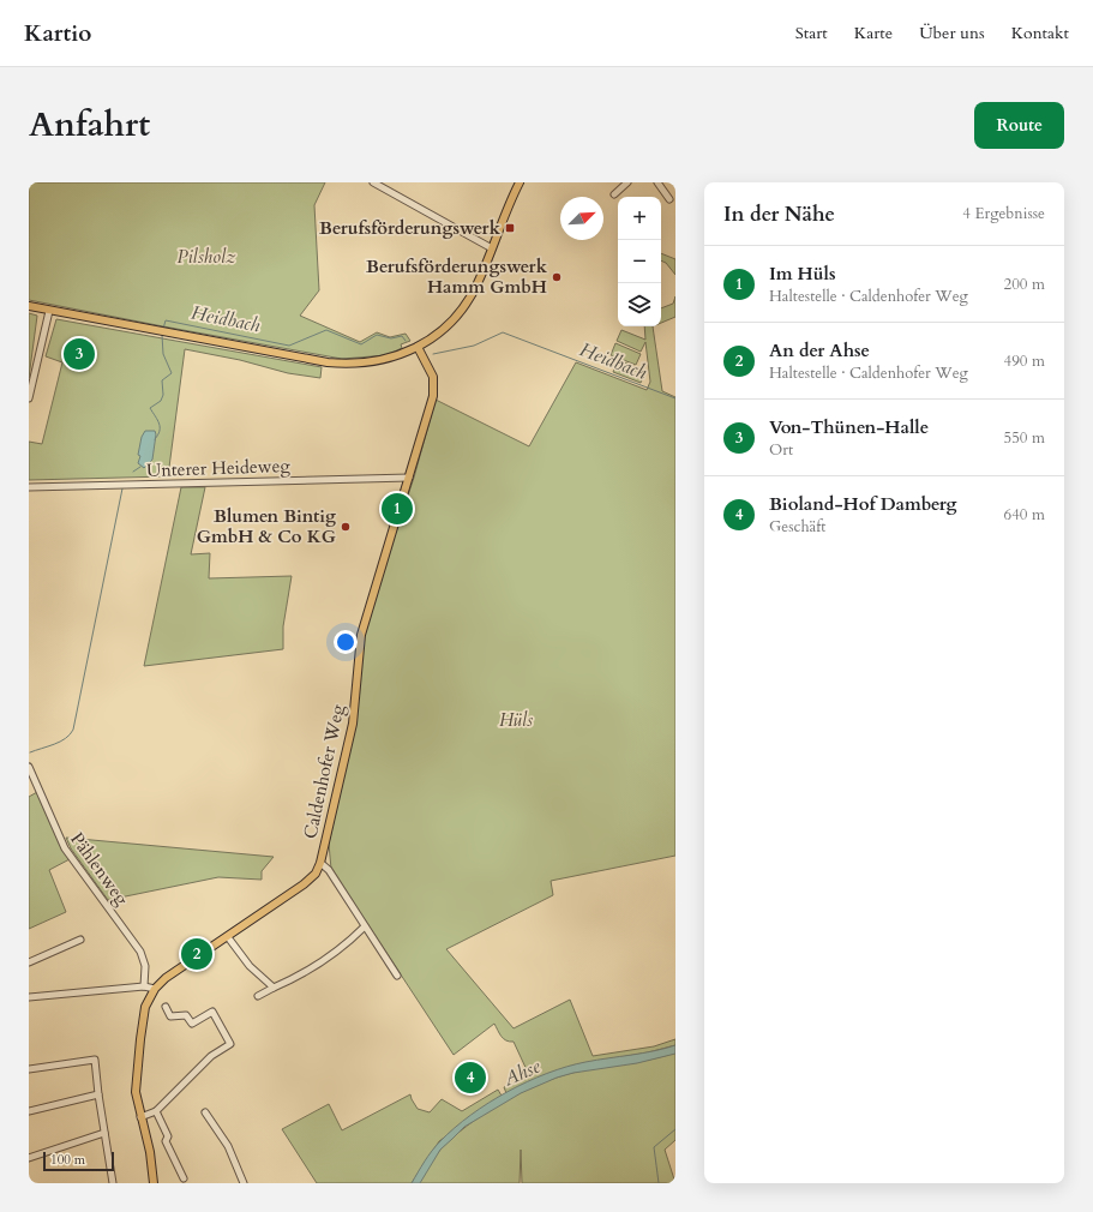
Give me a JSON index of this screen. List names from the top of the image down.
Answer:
{
  "streets": {
    "main road": ["Caldenhofer Weg"],
    "street": ["Unterer Heideweg", "Pählenweg"]
  },
  "crossings": [
    ["Unterer Heideweg", "Caldenhofer Weg"]
  ],
  "water": ["Heidbach", "Ahse"],
  "parks": ["Pilsholz", "Hüls"],
  "places": {
    "transit": ["Berufsförderungswerk"],
    "other": ["Berufsförderungswerk Hamm GmbH", "Blumen Bintig GmbH & Co KG"]
  },
  "scale_bar": "100 m",
  "north": "top right",
  "page": {
    "header": "Kartio",
    "nav": [
      "Start",
      "Karte",
      "Über uns",
      "Kontakt"
    ],
    "title": "Anfahrt",
    "buttons": "Route",
    "heading": ["In der Nähe", "4 Ergebnisse"],
    "map_buttons": ["+", "−"],
    "list": [
      {
        "mark": "1",
        "name": "Im Hüls",
        "note": "Haltestelle · Caldenhofer Weg",
        "value": "200 m"
      },
      {
        "mark": "2",
        "name": "An der Ahse",
        "note": "Haltestelle · Caldenhofer Weg",
        "value": "490 m"
      },
      {
        "mark": "3",
        "name": "Von-Thünen-Halle",
        "note": "Ort",
        "value": "550 m"
      },
      {
        "mark": "4",
        "name": "Bioland-Hof Damberg",
        "note": "Geschäft",
        "value": "640 m"
      }
    ],
    "pins": [
      "3",
      "1",
      "2",
      "4"
    ],
    "scale": "100 m"
  }
}
